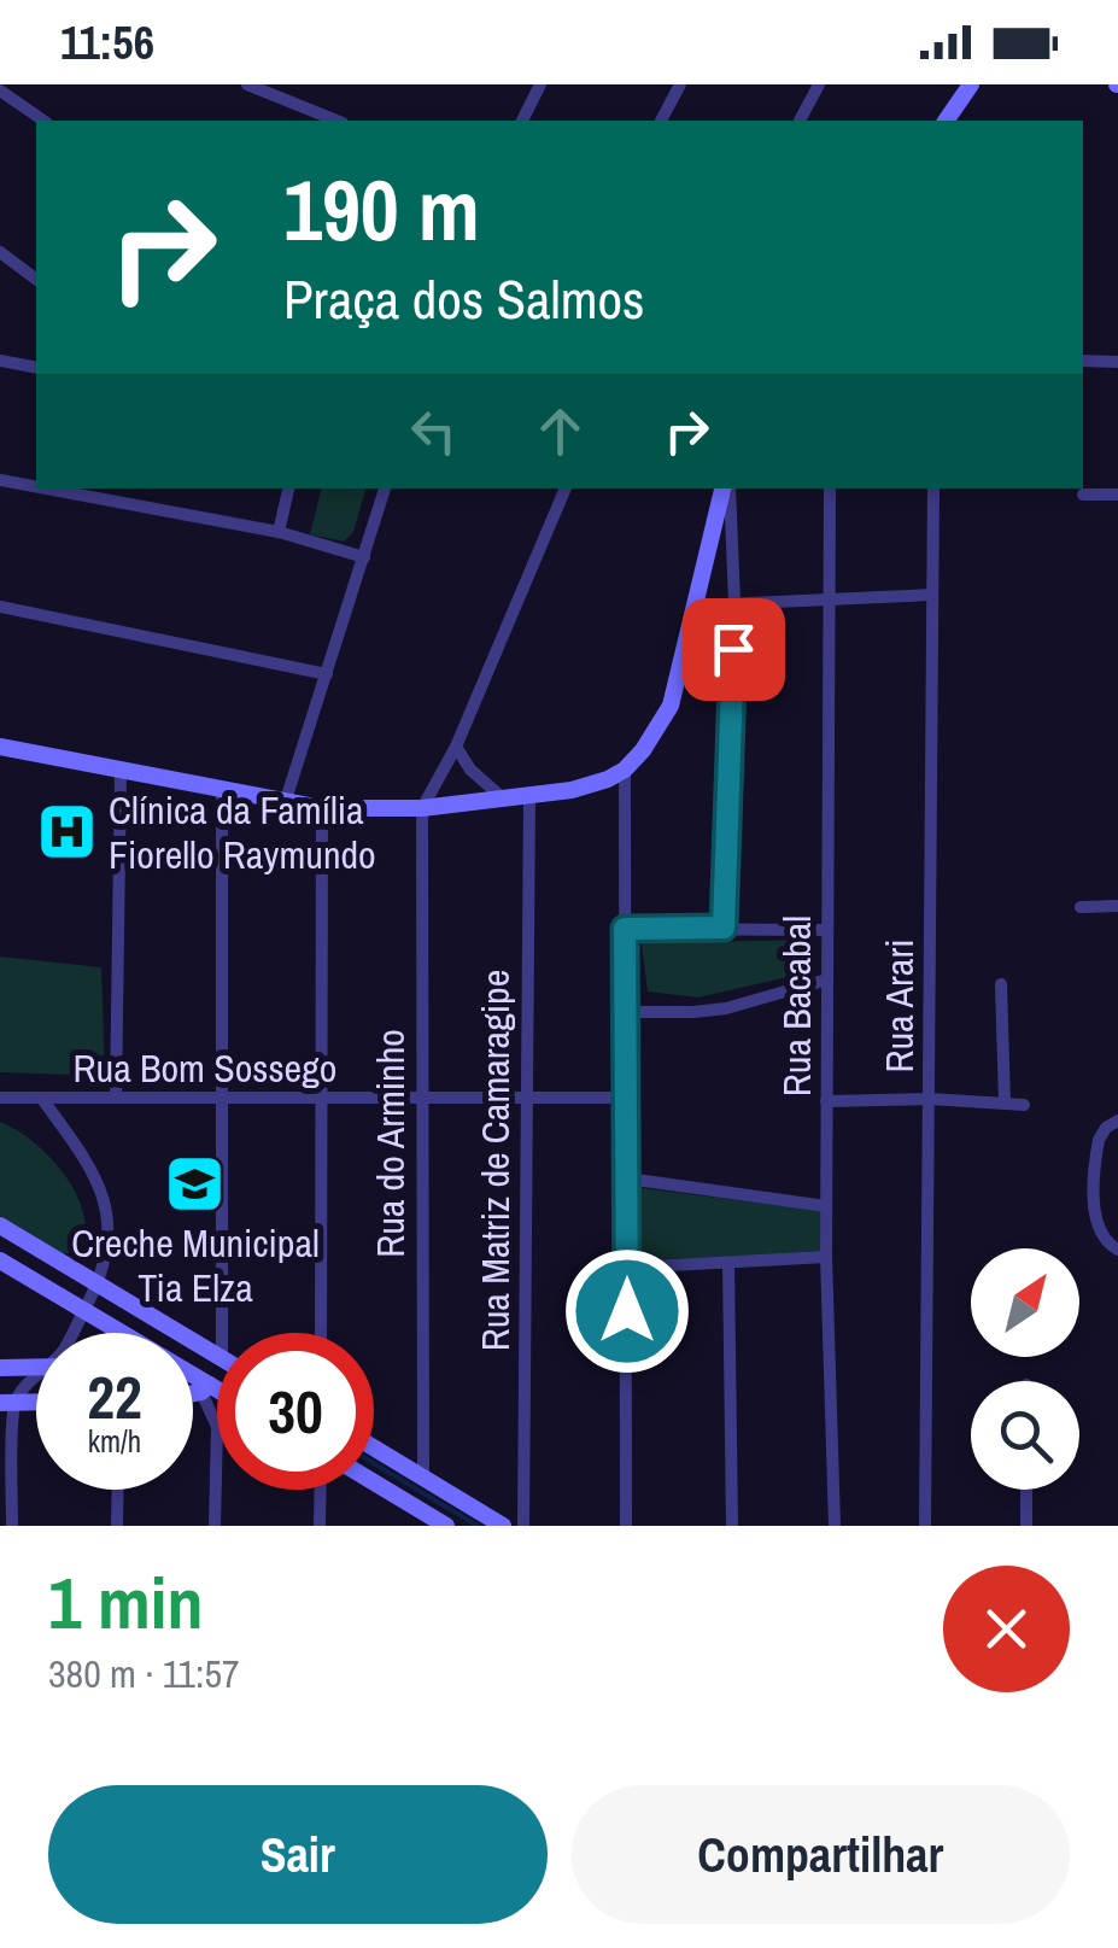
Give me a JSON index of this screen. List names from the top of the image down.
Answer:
{
  "streets": {
    "street": [
      "Rua Bacabal",
      "Rua Arari",
      "Rua Bom Sossego",
      "Rua do Arminho",
      "Rua Matriz de Camaragipe"
    ]
  },
  "crossings": [
    ["Rua Bom Sossego", "Rua do Arminho"],
    ["Rua Bom Sossego", "Rua Matriz de Camaragipe"]
  ],
  "places": {
    "hospital": ["Clínica da Família Fiorello Raymundo"],
    "school or university": ["Creche Municipal Tia Elza"]
  },
  "north": "top right",
  "page": {
    "status": "11:56",
    "turn": ["190 m", "Praça dos Salmos"],
    "speed": "22 km/h",
    "limit": "30",
    "heading": ["1 min", "380 m · 11:57"],
    "buttons": ["Sair", "Compartilhar"]
  }
}
